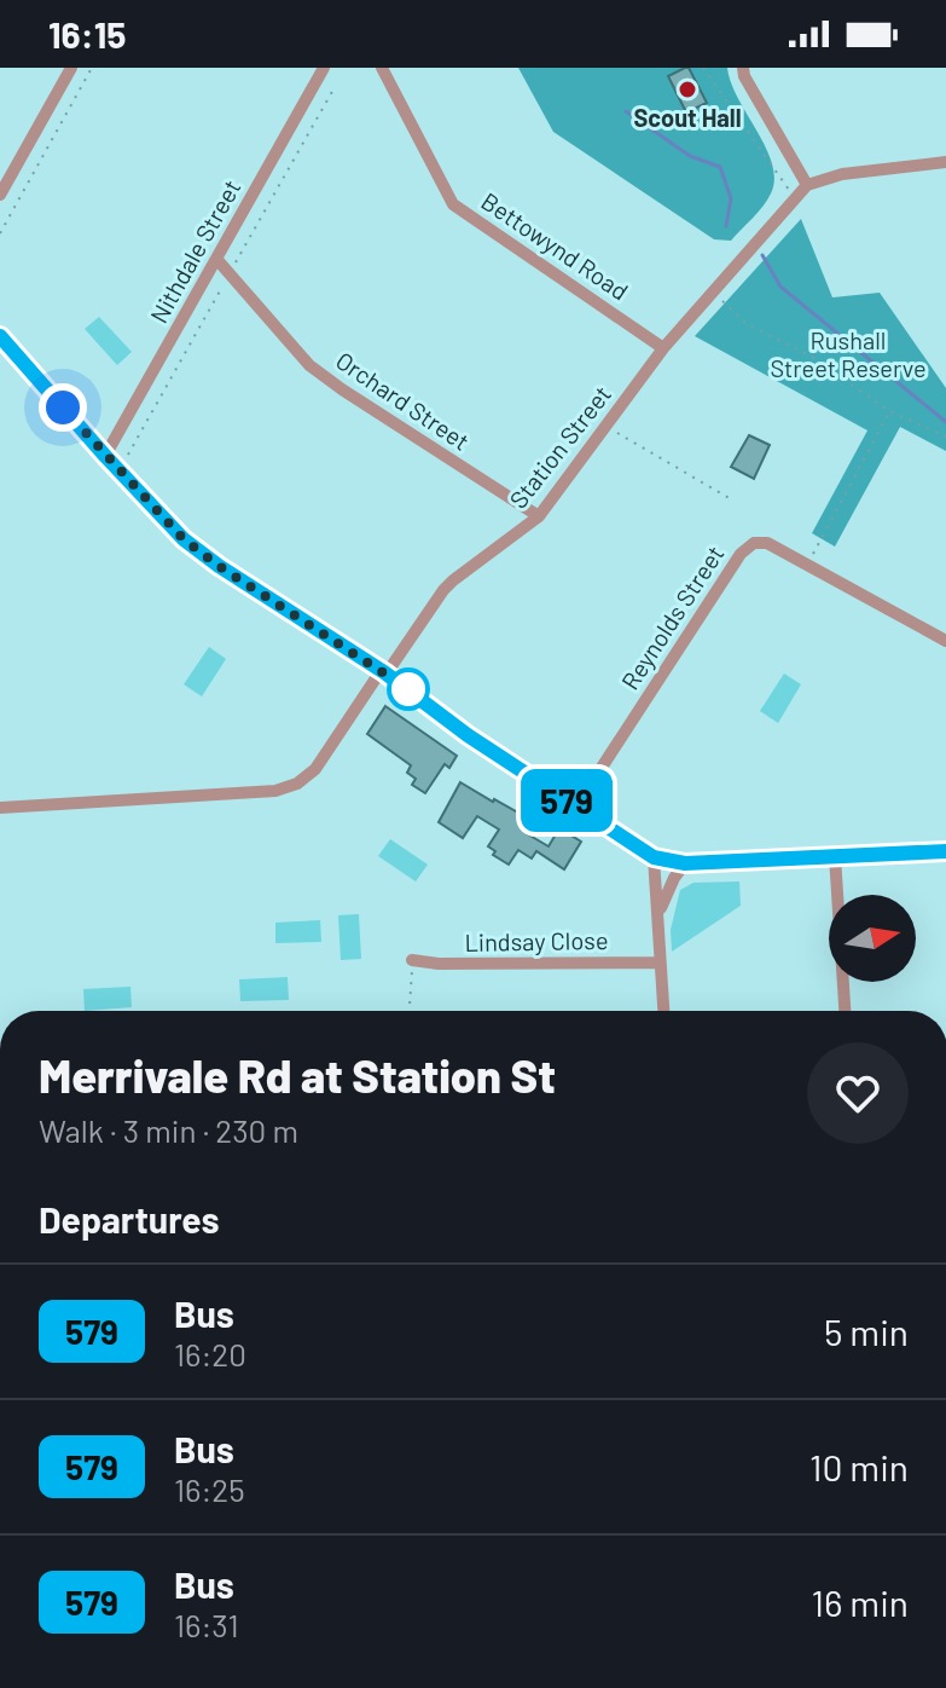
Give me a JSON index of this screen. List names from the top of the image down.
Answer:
{
  "streets": {
    "street": [
      "Bettowynd Road",
      "Nithdale Street",
      "Orchard Street",
      "Station Street",
      "Reynolds Street",
      "Lindsay Close"
    ]
  },
  "crossings": [
    ["Bettowynd Road", "Station Street"],
    ["Nithdale Street", "Orchard Street"],
    ["Orchard Street", "Station Street"]
  ],
  "parks": ["Rushall Street Reserve"],
  "places": ["Scout Hall"],
  "lines": ["bus line 579"],
  "north": "right",
  "page": {
    "status": "16:15",
    "on_map": "579",
    "heading": [
      ["Merrivale Rd at Station St", "Walk · 3 min · 230 m"],
      "Departures"
    ],
    "list": [
      {
        "mark": "579",
        "name": "Bus",
        "note": "16:20",
        "value": "5 min"
      },
      {
        "mark": "579",
        "name": "Bus",
        "note": "16:25",
        "value": "10 min"
      },
      {
        "mark": "579",
        "name": "Bus",
        "note": "16:31",
        "value": "16 min"
      }
    ]
  }
}
